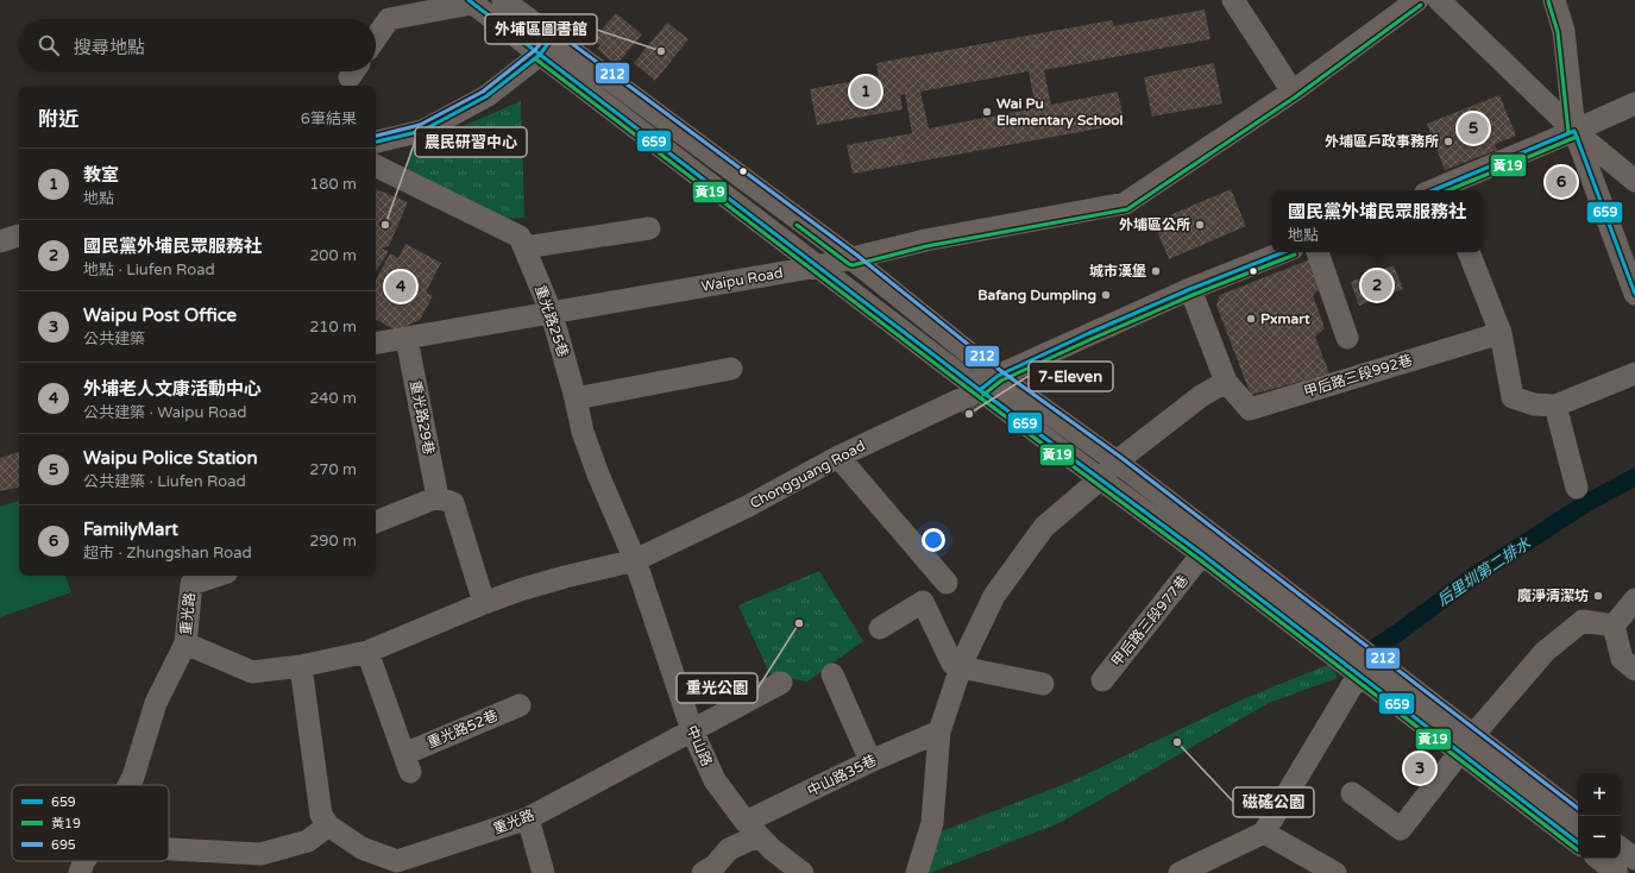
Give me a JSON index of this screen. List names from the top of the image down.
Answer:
{
  "streets": {
    "street": [
      "Waipu Road",
      "重光路25巷",
      "甲后路三段992巷",
      "重光路29巷",
      "Chongguang Road",
      "重光路",
      "甲后路三段977巷",
      "重光路52巷",
      "中山路",
      "中山路35巷"
    ]
  },
  "crossings": [
    ["Waipu Road", "重光路25巷"],
    ["Waipu Road", "重光路29巷"],
    ["重光路25巷", "Chongguang Road"],
    ["重光路25巷", "重光路"],
    ["重光路25巷", "中山路"],
    ["甲后路三段992巷", "Chongguang Road"],
    ["Chongguang Road", "重光路"],
    ["Chongguang Road", "中山路"],
    ["重光路", "重光路52巷"],
    ["重光路", "中山路"],
    ["中山路", "中山路35巷"]
  ],
  "water": ["后里圳第二排水"],
  "places": [
    "外埔區圖書館",
    "Wai Pu Elementary School",
    "外埔區戶政事務所",
    "農民研習中心",
    "外埔區公所",
    "城市漢堡",
    "Bafang Dumpling",
    "Pxmart",
    "7-Eleven",
    "魔淨清潔坊",
    "重光公園",
    "磁磘公園"
  ],
  "lines": ["transit line 659", "transit line 黃19", "transit line 212"],
  "legend": ["659", "黃19", "695"],
  "page": {
    "search": "搜尋地點",
    "pins": [
      "1",
      "5",
      "6",
      "2",
      "4",
      "3"
    ],
    "heading": ["附近", "6筆結果"],
    "list": [
      {
        "mark": "1",
        "name": "教室",
        "note": "地點",
        "value": "180 m"
      },
      {
        "mark": "2",
        "name": "國民黨外埔民眾服務社",
        "note": "地點 · Liufen Road",
        "value": "200 m"
      },
      {
        "mark": "3",
        "name": "Waipu Post Office",
        "note": "公共建築",
        "value": "210 m"
      },
      {
        "mark": "4",
        "name": "外埔老人文康活動中心",
        "note": "公共建築 · Waipu Road",
        "value": "240 m"
      },
      {
        "mark": "5",
        "name": "Waipu Police Station",
        "note": "公共建築 · Liufen Road",
        "value": "270 m"
      },
      {
        "mark": "6",
        "name": "FamilyMart",
        "note": "超市 · Zhungshan Road",
        "value": "290 m"
      }
    ],
    "popup": ["國民黨外埔民眾服務社", "地點"],
    "map_buttons": ["+", "−"]
  }
}
